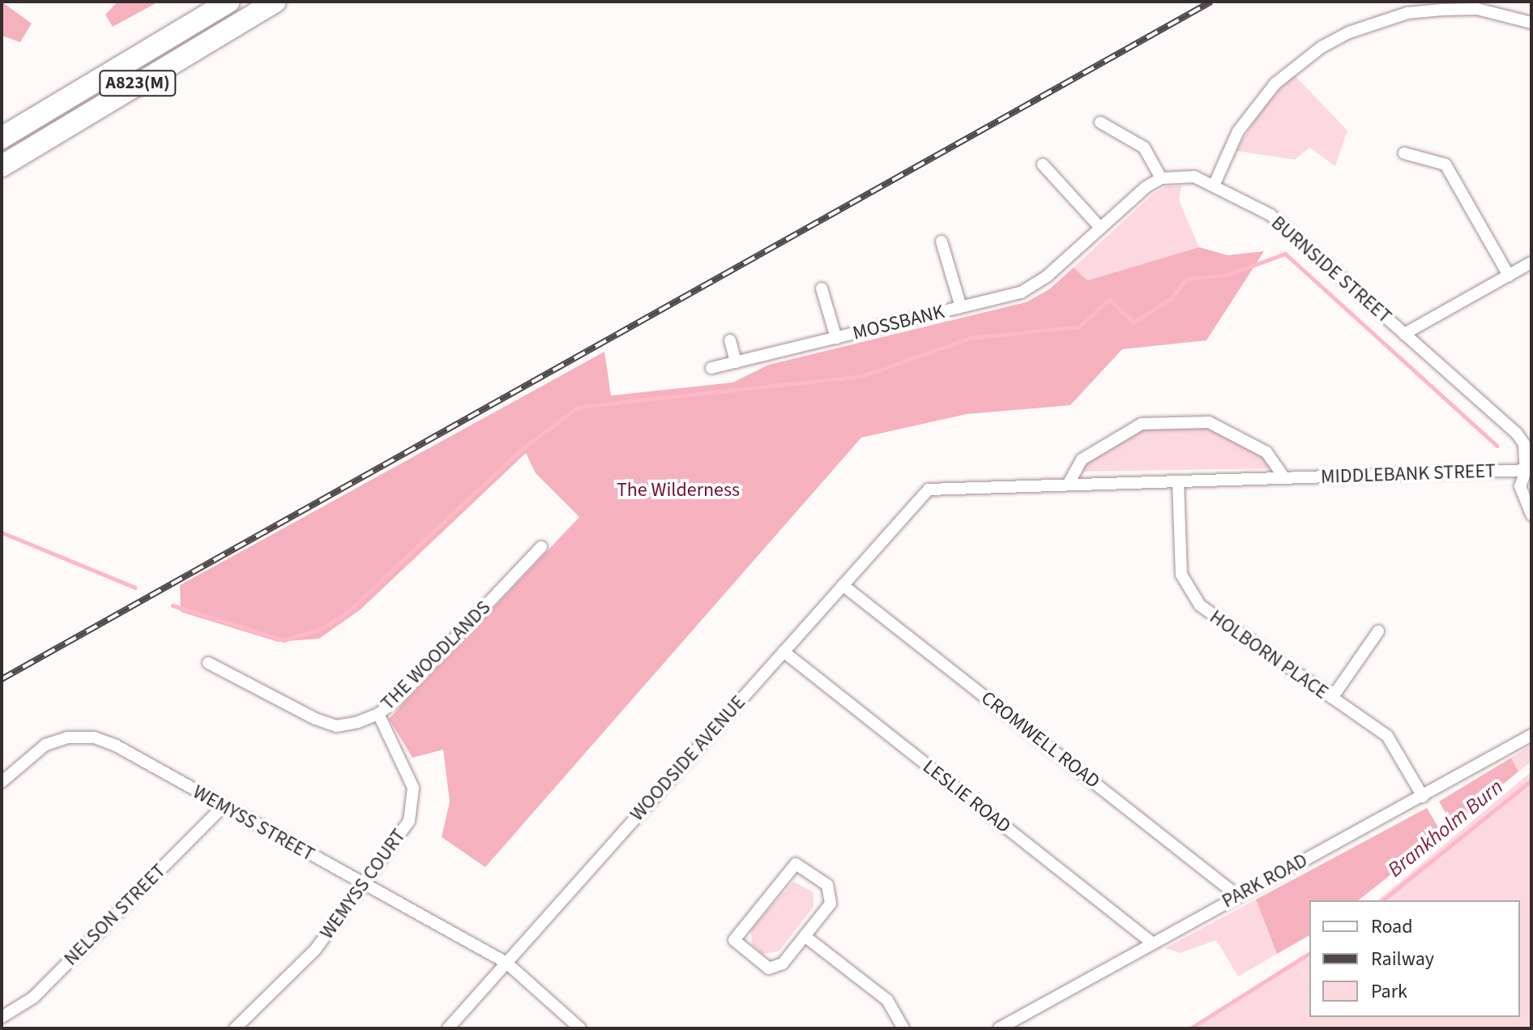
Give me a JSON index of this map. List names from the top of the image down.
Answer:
{
  "streets": {
    "highway": ["A823(M)"],
    "street": [
      "BURNSIDE STREET",
      "MOSSBANK",
      "MIDDLEBANK STREET",
      "HOLBORN PLACE",
      "THE WOODLANDS",
      "CROMWELL ROAD",
      "WOODSIDE AVENUE",
      "LESLIE ROAD",
      "WEMYSS STREET",
      "PARK ROAD",
      "WEMYSS COURT",
      "NELSON STREET"
    ]
  },
  "crossings": [
    ["BURNSIDE STREET", "MOSSBANK"],
    ["BURNSIDE STREET", "MIDDLEBANK STREET"],
    ["MIDDLEBANK STREET", "HOLBORN PLACE"],
    ["MIDDLEBANK STREET", "WOODSIDE AVENUE"],
    ["HOLBORN PLACE", "PARK ROAD"],
    ["THE WOODLANDS", "WEMYSS COURT"],
    ["CROMWELL ROAD", "WOODSIDE AVENUE"],
    ["CROMWELL ROAD", "PARK ROAD"],
    ["WOODSIDE AVENUE", "LESLIE ROAD"],
    ["WOODSIDE AVENUE", "WEMYSS STREET"],
    ["LESLIE ROAD", "PARK ROAD"],
    ["WEMYSS STREET", "WEMYSS COURT"],
    ["WEMYSS STREET", "NELSON STREET"]
  ],
  "water": ["Brankholm Burn"],
  "parks": ["The Wilderness"],
  "legend": ["Road", "Railway", "Park"]
}
